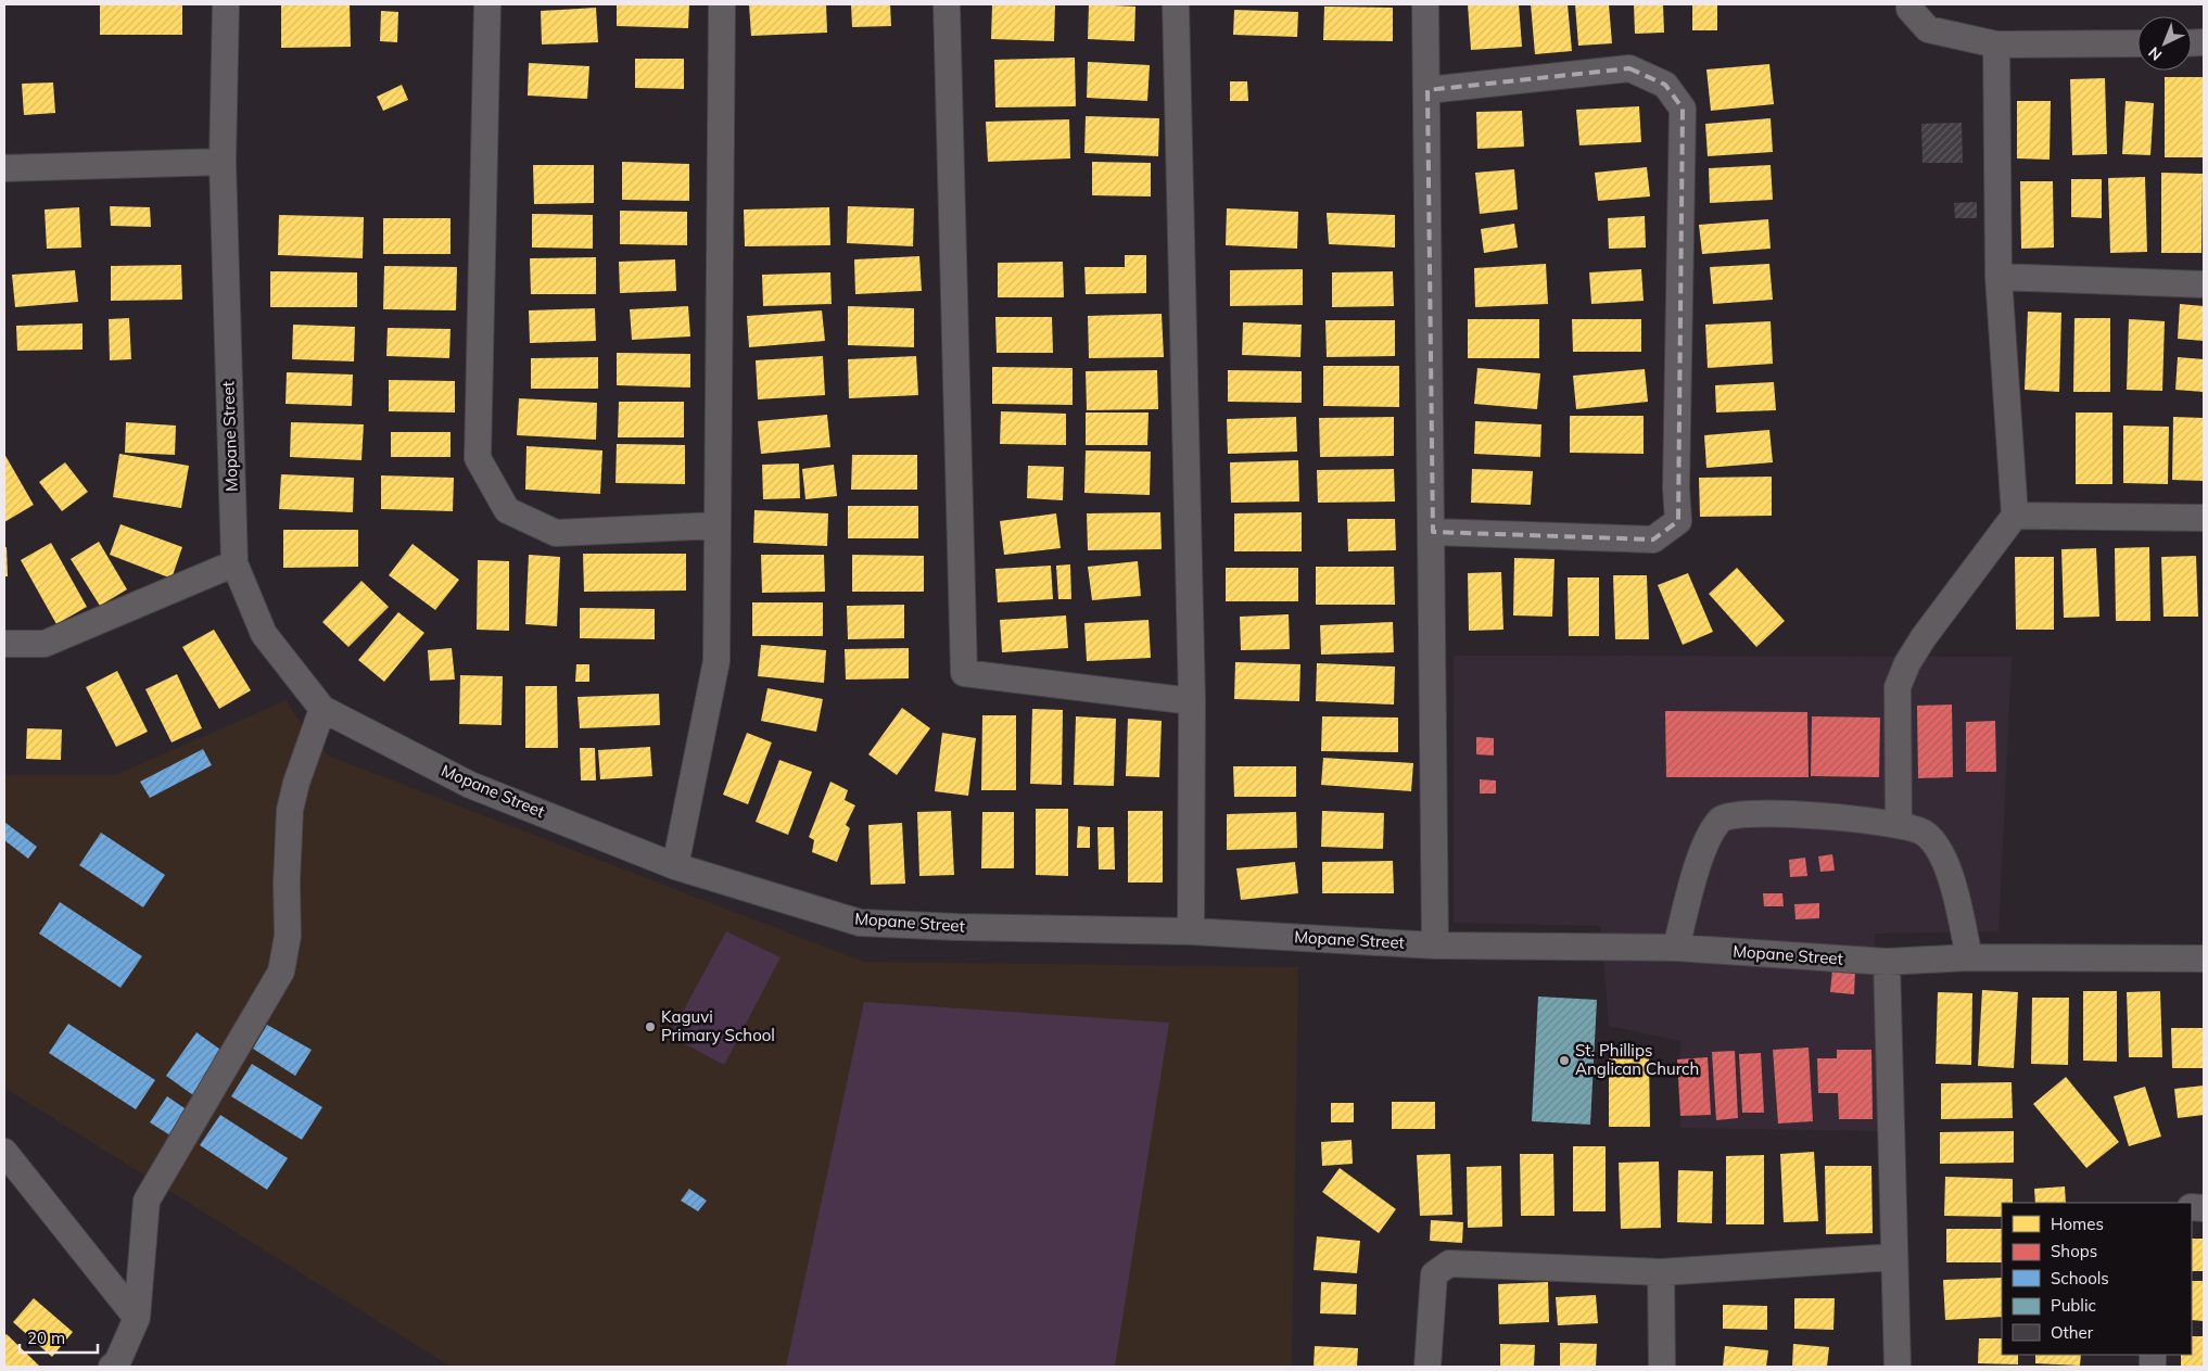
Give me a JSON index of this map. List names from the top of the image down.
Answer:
{
  "streets": {
    "street": ["Mopane Street"]
  },
  "places": ["Kaguvi Primary School", "St. Phillips Anglican Church"],
  "legend": [
    "Homes",
    "Shops",
    "Schools",
    "Public",
    "Other"
  ],
  "scale_bar": "20 m",
  "north": "bottom left"
}
